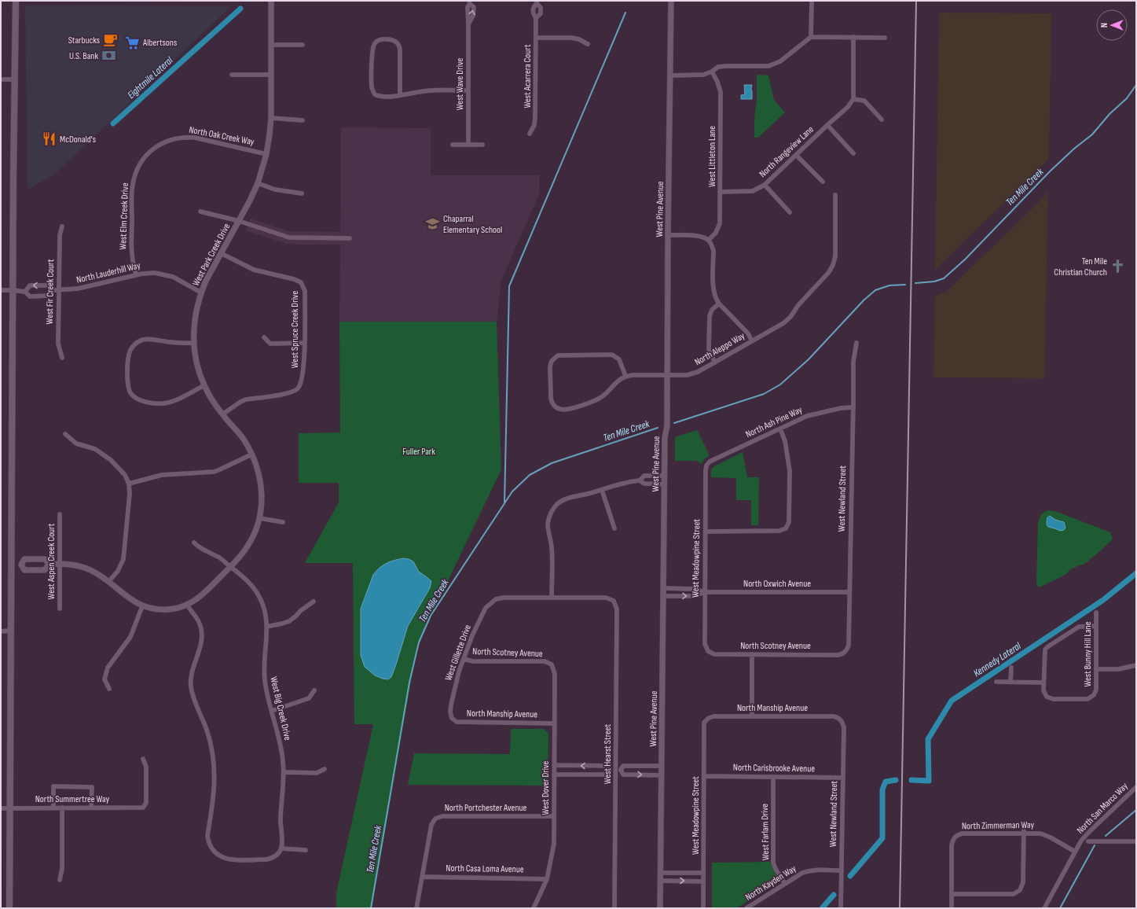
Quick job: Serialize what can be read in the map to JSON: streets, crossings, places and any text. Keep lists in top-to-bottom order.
{
  "streets": {
    "street": [
      "West Acarrera Court",
      "West Wave Drive",
      "North Oak Creek Way",
      "North Rangeview Lane",
      "West Littleton Lane",
      "West Pine Avenue",
      "West Elm Creek Drive",
      "West Park Creek Drive",
      "North Lauderhill Way",
      "West Fir Creek Court",
      "West Spruce Creek Drive",
      "North Aleppo Way",
      "North Ash Pine Way",
      "West Newland Street",
      "West Meadowpine Street",
      "West Aspen Creek Court",
      "North Oxwich Avenue",
      "North Scotney Avenue",
      "West Gillette Drive",
      "West Bunny Hill Lane",
      "North Manship Avenue",
      "West Big Creek Drive",
      "West Hearst Street",
      "North Carisbrooke Avenue",
      "West Dover Drive",
      "North Summertree Way",
      "North Portchester Avenue",
      "North San Marco Way",
      "North Zimmerman Way",
      "West Farlam Drive",
      "North Casa Loma Avenue",
      "North Kayden Way"
    ]
  },
  "crossings": [
    ["North Oak Creek Way", "West Elm Creek Drive"],
    ["North Oak Creek Way", "West Park Creek Drive"],
    ["North Rangeview Lane", "West Littleton Lane"],
    ["West Pine Avenue", "North Aleppo Way"],
    ["West Pine Avenue", "North Oxwich Avenue"],
    ["West Elm Creek Drive", "North Lauderhill Way"],
    ["West Park Creek Drive", "North Lauderhill Way"],
    ["West Park Creek Drive", "West Spruce Creek Drive"],
    ["West Park Creek Drive", "West Aspen Creek Court"],
    ["West Park Creek Drive", "West Big Creek Drive"],
    ["North Lauderhill Way", "West Fir Creek Court"],
    ["North Ash Pine Way", "West Newland Street"],
    ["North Ash Pine Way", "West Meadowpine Street"],
    ["West Newland Street", "North Oxwich Avenue"],
    ["West Newland Street", "North Scotney Avenue"],
    ["West Newland Street", "North Manship Avenue"],
    ["West Newland Street", "North Carisbrooke Avenue"],
    ["West Newland Street", "North Kayden Way"],
    ["West Meadowpine Street", "North Oxwich Avenue"],
    ["West Meadowpine Street", "North Scotney Avenue"],
    ["West Meadowpine Street", "North Manship Avenue"],
    ["West Meadowpine Street", "North Carisbrooke Avenue"],
    ["North Scotney Avenue", "West Gillette Drive"],
    ["North Scotney Avenue", "West Dover Drive"],
    ["West Gillette Drive", "North Manship Avenue"],
    ["West Gillette Drive", "West Hearst Street"],
    ["North Manship Avenue", "West Dover Drive"],
    ["North Carisbrooke Avenue", "West Farlam Drive"],
    ["West Dover Drive", "North Portchester Avenue"],
    ["West Dover Drive", "North Casa Loma Avenue"],
    ["North Portchester Avenue", "North Casa Loma Avenue"],
    ["North San Marco Way", "North Zimmerman Way"],
    ["West Farlam Drive", "North Kayden Way"]
  ],
  "water": ["Eightmile Lateral", "Ten Mile Creek", "Kennedy Lateral"],
  "parks": ["Fuller Park"],
  "places": {
    "cafe": ["Starbucks"],
    "supermarket": ["Albertsons"],
    "bank": ["U.S. Bank"],
    "restaurant": ["McDonald's"],
    "school or university": ["Chaparral Elementary School"],
    "church": ["Ten Mile Christian Church"]
  },
  "north": "left"
}
